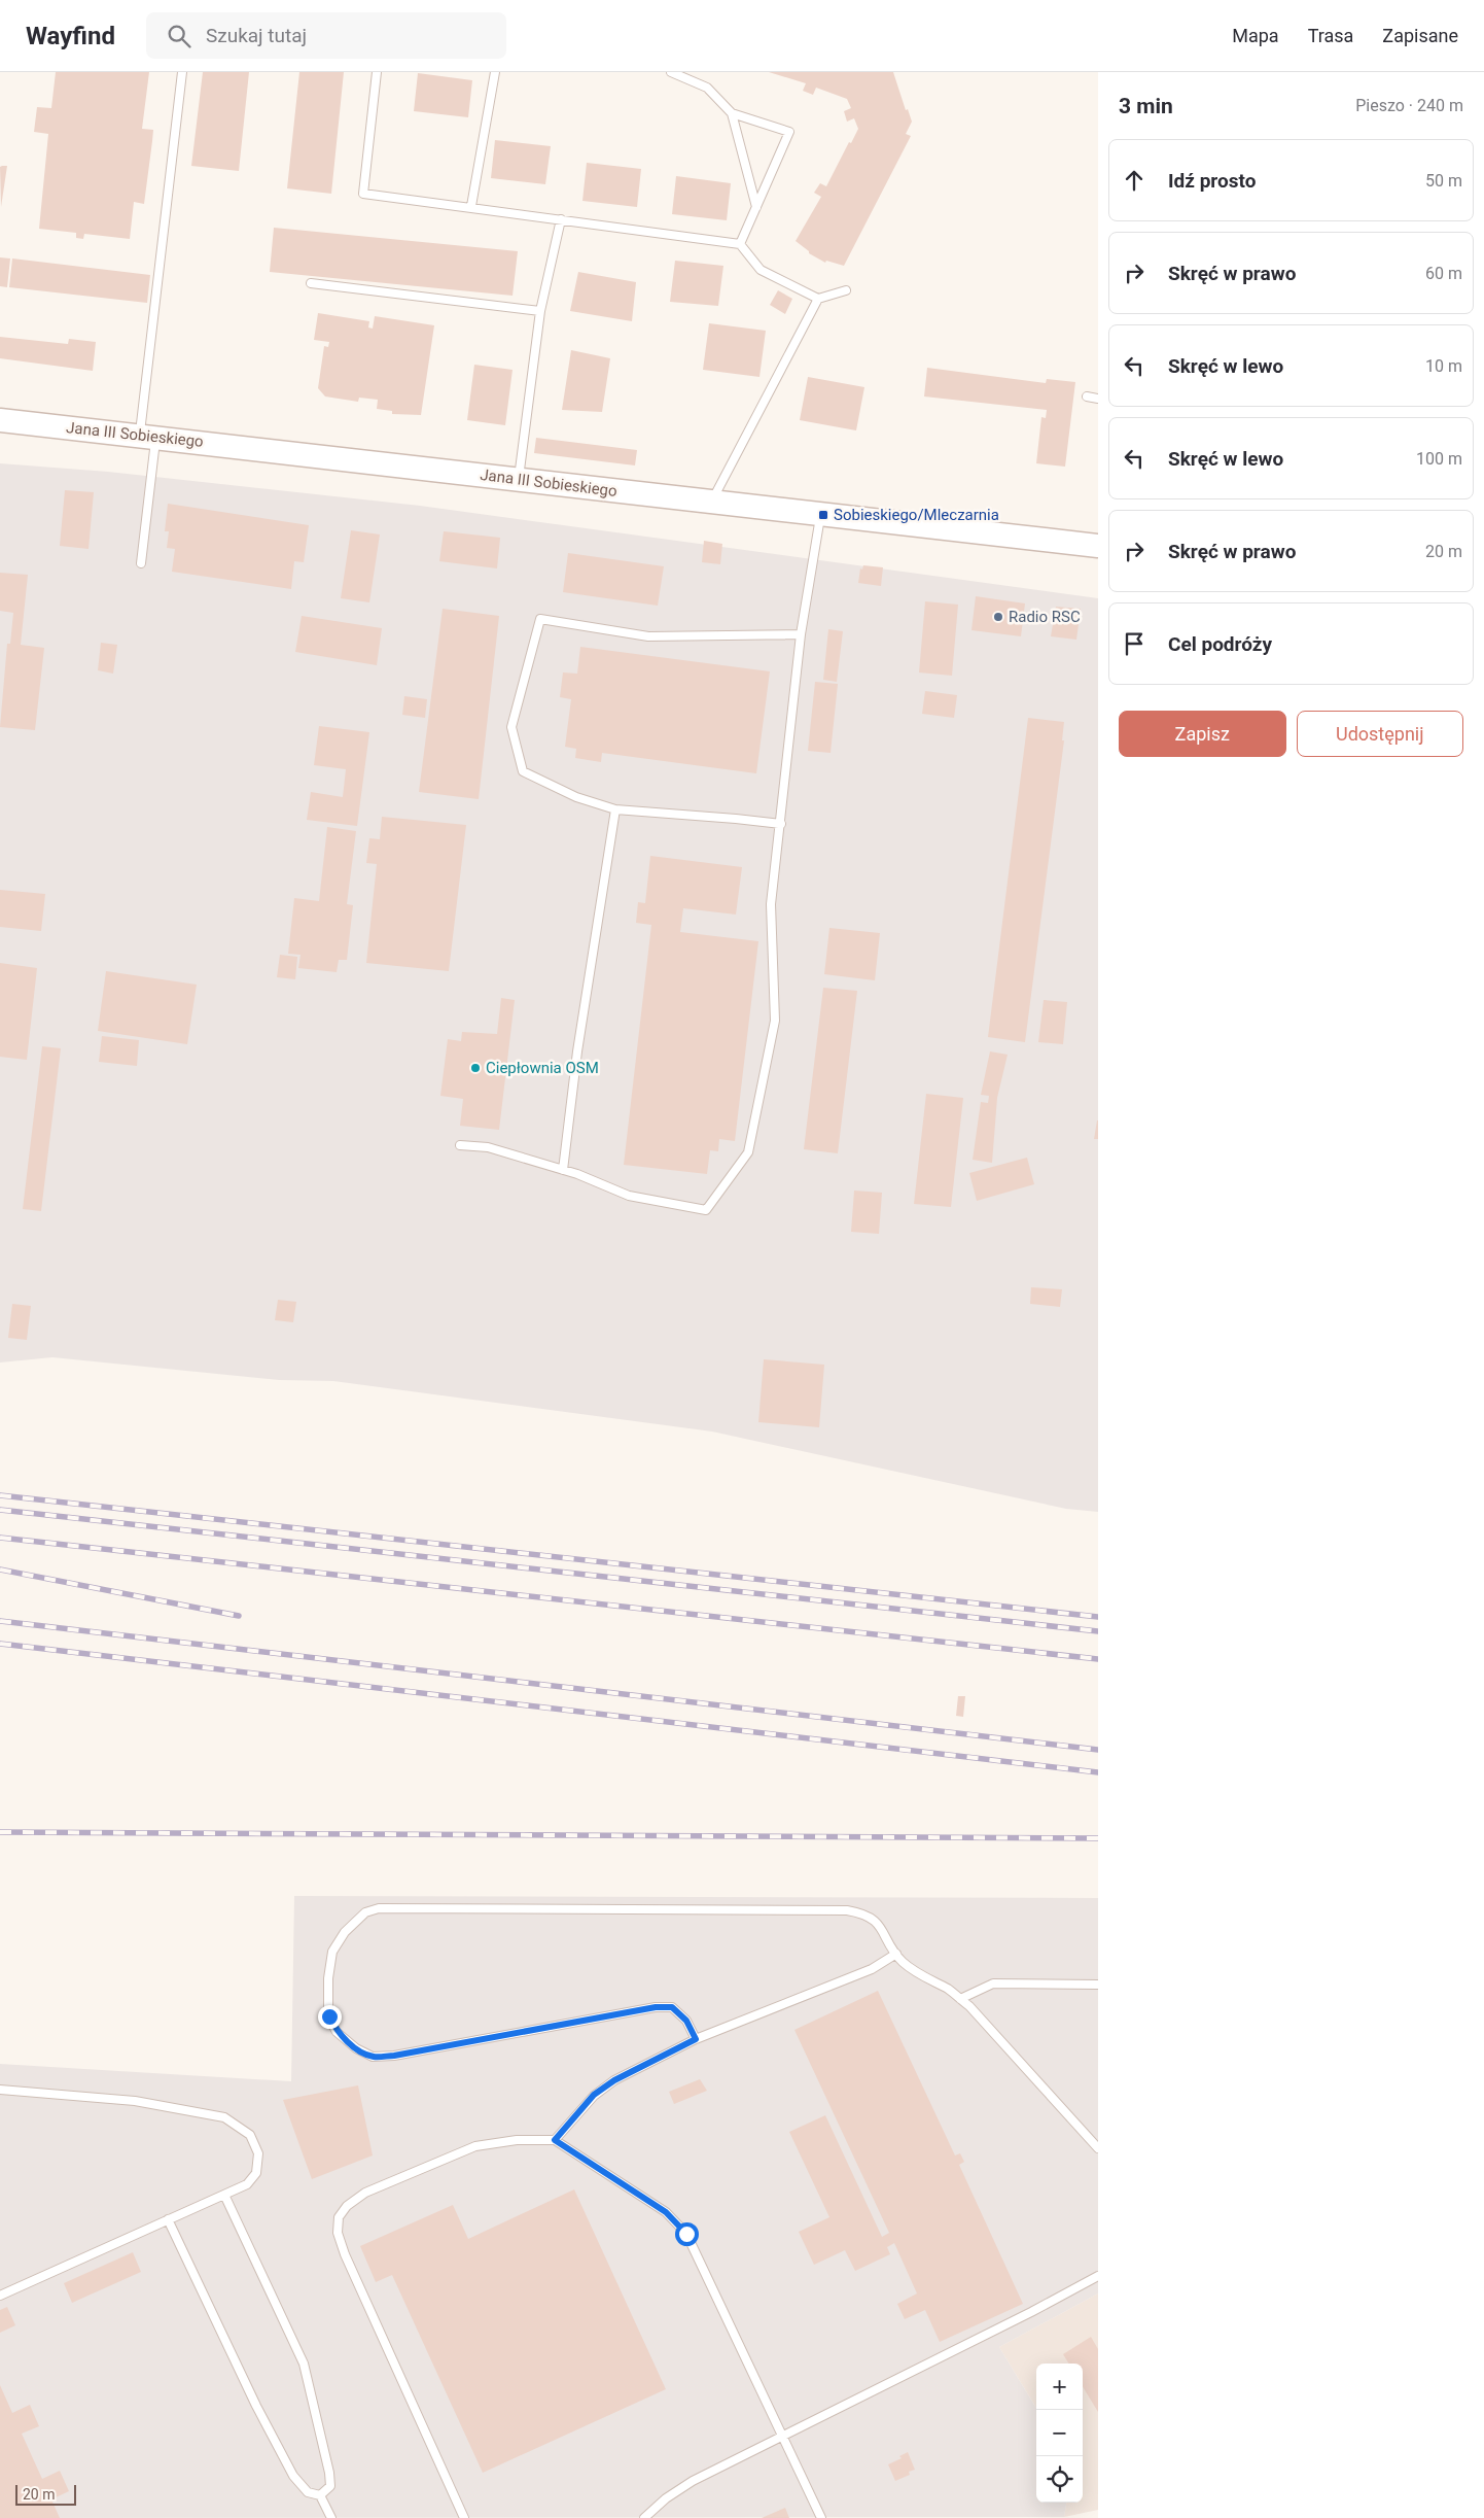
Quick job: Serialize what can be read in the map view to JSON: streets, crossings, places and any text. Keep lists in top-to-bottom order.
{
  "streets": {
    "main road": ["Jana III Sobieskiego"]
  },
  "places": {
    "transit": ["Sobieskiego/Mleczarnia"],
    "other": ["Radio RSC", "Ciepłownia OSM"]
  },
  "scale_bar": "20 m",
  "page": {
    "header": "Wayfind",
    "search": "Szukaj tutaj",
    "nav": ["Mapa", "Trasa", "Zapisane"],
    "heading": ["3 min", "Pieszo · 240 m"],
    "list": [
      ["Idź prosto", "50 m"],
      ["Skręć w prawo", "60 m"],
      ["Skręć w lewo", "10 m"],
      ["Skręć w lewo", "100 m"],
      ["Skręć w prawo", "20 m"],
      "Cel podróży"
    ],
    "buttons": ["Zapisz", "Udostępnij"],
    "map_buttons": ["+", "−"],
    "scale": "20 m"
  }
}
